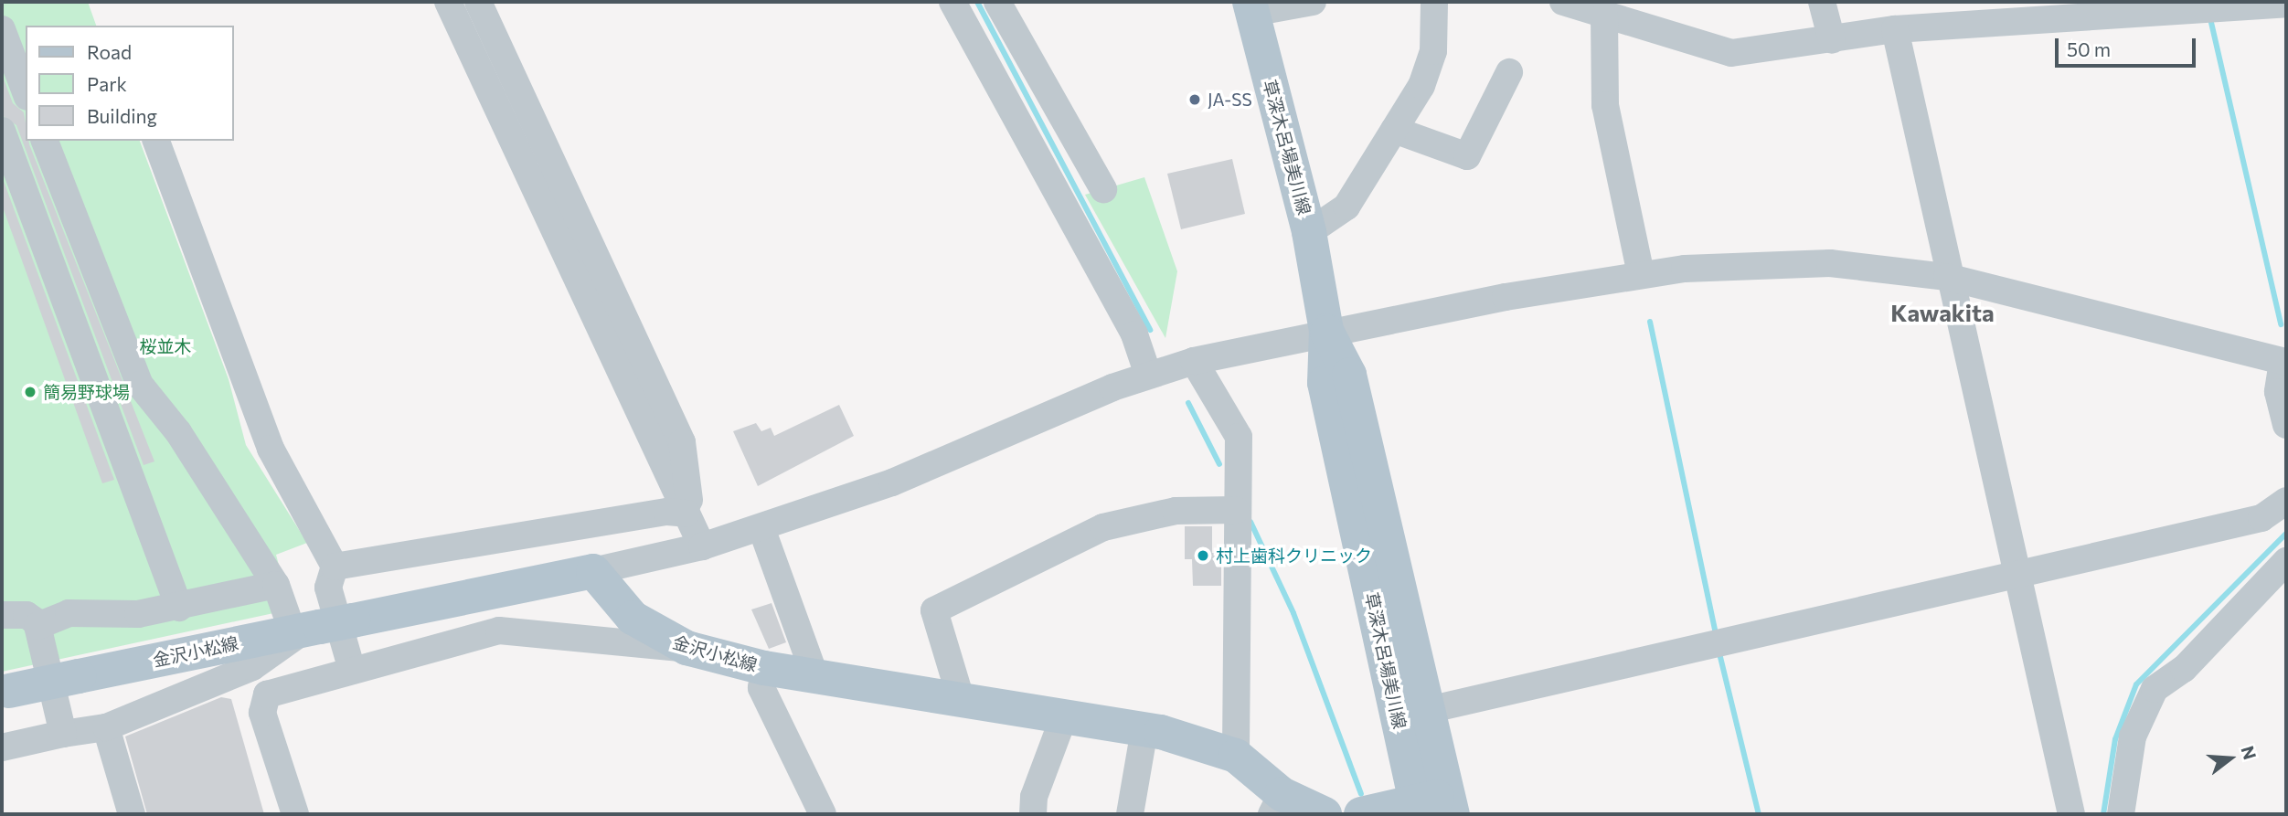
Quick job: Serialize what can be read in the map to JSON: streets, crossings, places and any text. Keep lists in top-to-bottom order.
{
  "streets": {
    "main road": ["草深木呂場美川線", "金沢小松線"]
  },
  "districts": ["Kawakita"],
  "parks": ["桜並木"],
  "places": ["JA-SS", "簡易野球場", "村上歯科クリニック"],
  "legend": ["Road", "Park", "Building"],
  "scale_bar": "50 m",
  "north": "right"
}
